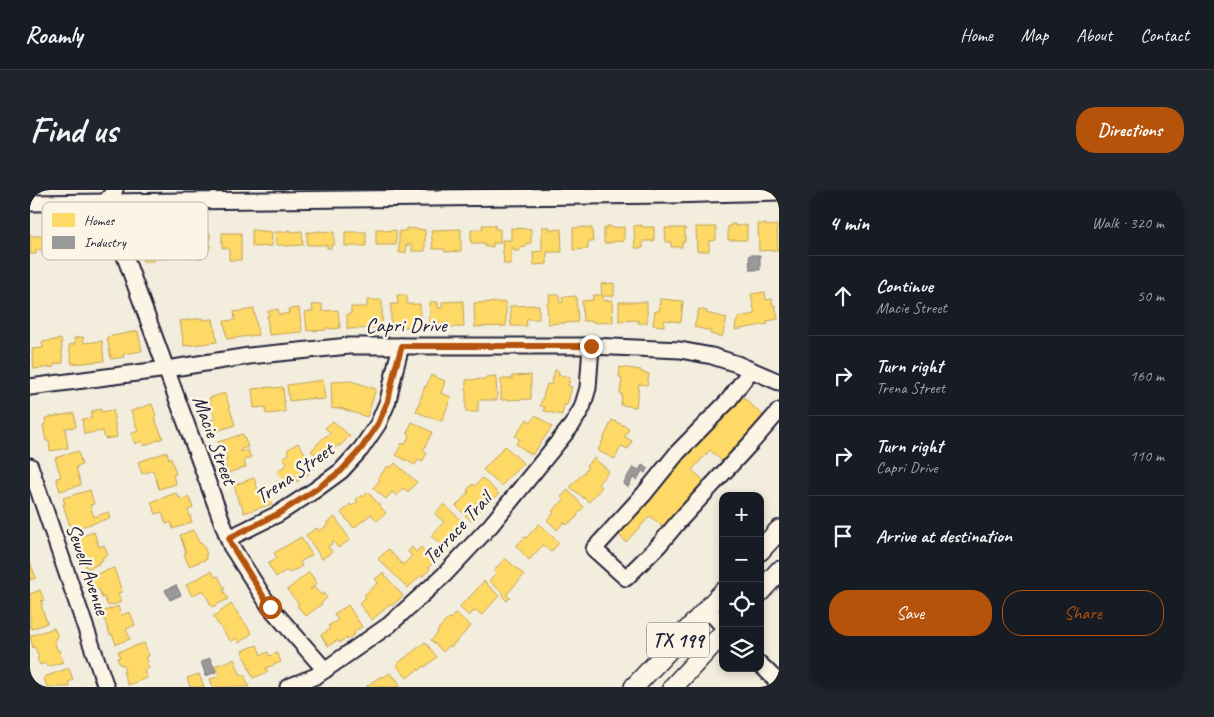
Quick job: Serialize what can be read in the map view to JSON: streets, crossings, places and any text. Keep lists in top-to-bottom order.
{
  "streets": {
    "main road": ["TX 199"],
    "street": [
      "Capri Drive",
      "Macie Street",
      "Trena Street",
      "Terrace Trail",
      "Sewell Avenue"
    ]
  },
  "crossings": [
    ["Capri Drive", "Macie Street"],
    ["Capri Drive", "Trena Street"],
    ["Capri Drive", "Terrace Trail"],
    ["Macie Street", "Trena Street"],
    ["Macie Street", "Terrace Trail"]
  ],
  "legend": ["Homes", "Industry"],
  "page": {
    "header": "Roamly",
    "nav": [
      "Home",
      "Map",
      "About",
      "Contact"
    ],
    "buttons": [
      "Directions",
      ["Save", "Share"]
    ],
    "title": "Find us",
    "heading": ["4 min", "Walk · 320 m"],
    "list": [
      ["Continue", "Macie Street", "50 m"],
      ["Turn right", "Trena Street", "160 m"],
      ["Turn right", "Capri Drive", "110 m"],
      "Arrive at destination"
    ],
    "map_buttons": ["+", "−"]
  }
}
